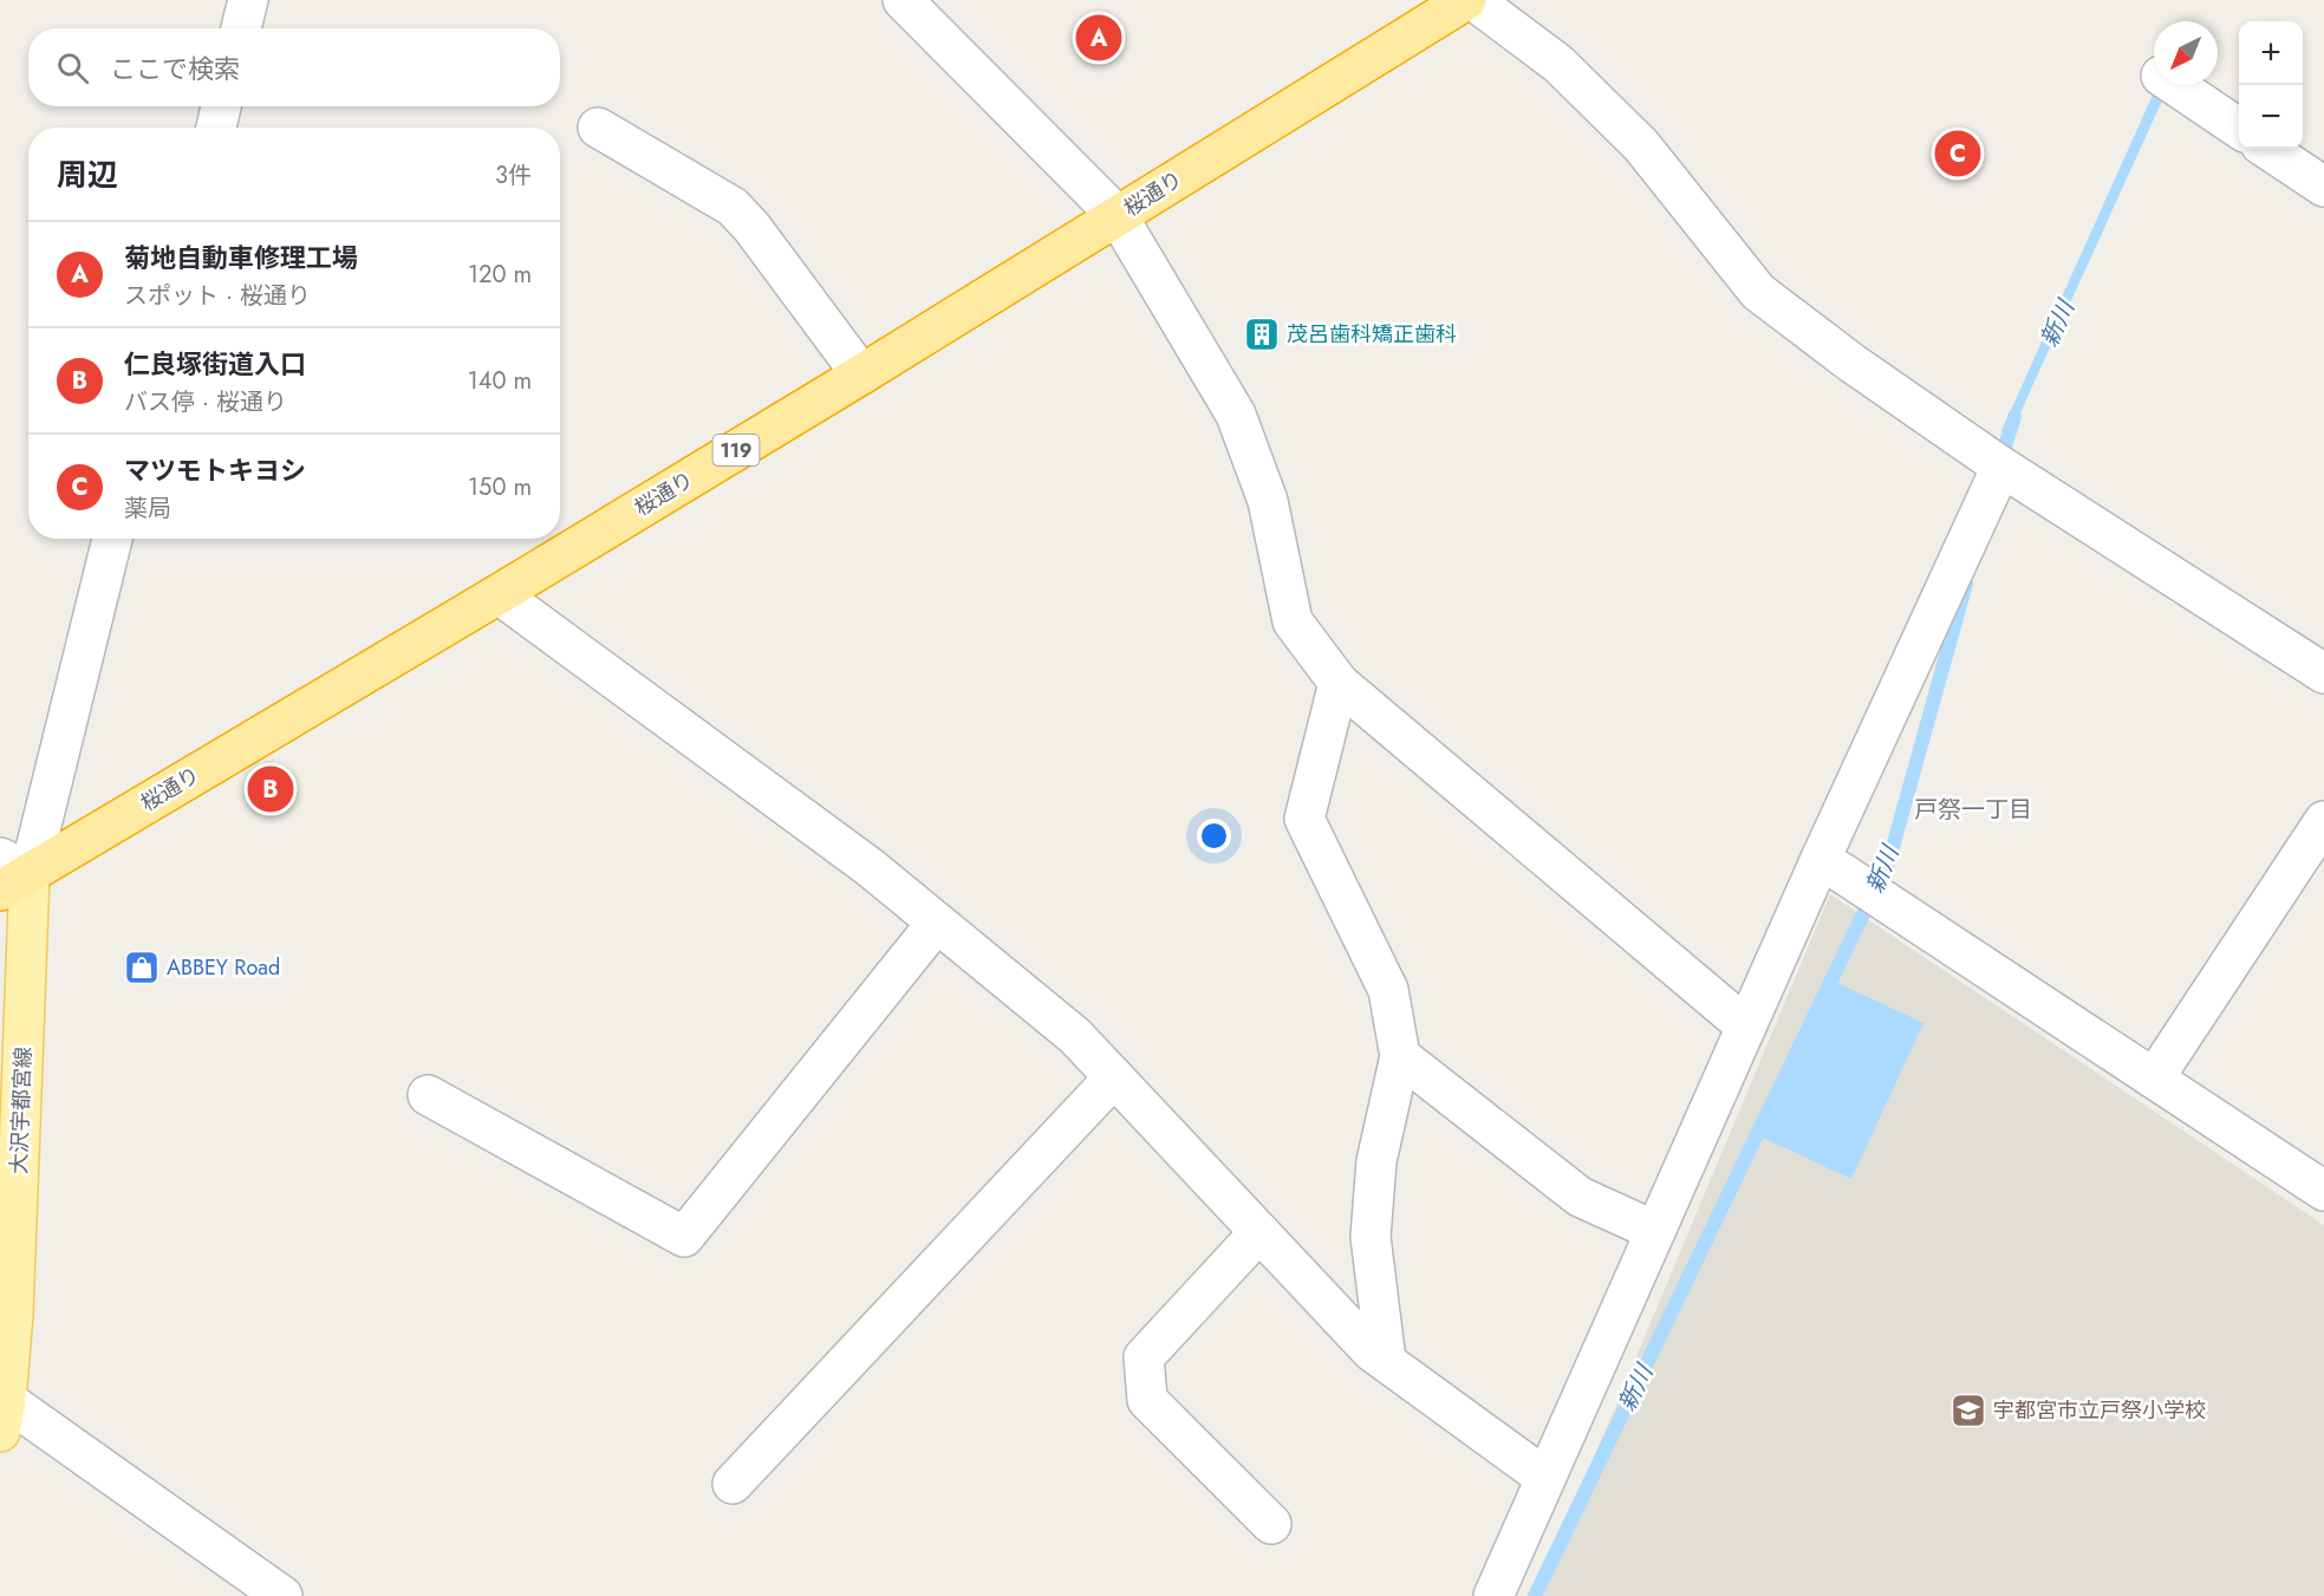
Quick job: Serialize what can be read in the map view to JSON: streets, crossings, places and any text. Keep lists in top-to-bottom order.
{
  "streets": {
    "highway": ["桜通り", "119"],
    "main road": ["大沢宇都宮線"]
  },
  "crossings": [
    ["桜通り", "大沢宇都宮線"]
  ],
  "districts": ["戸祭一丁目"],
  "water": ["新川"],
  "places": {
    "building": ["茂呂歯科矯正歯科"],
    "shop": ["ABBEY Road"],
    "school or university": ["宇都宮市立戸祭小学校"]
  },
  "north": "bottom left",
  "page": {
    "pins": ["A", "C", "B"],
    "map_buttons": ["+", "−"],
    "search": "ここで検索",
    "heading": ["周辺", "3件"],
    "list": [
      {
        "mark": "A",
        "name": "菊地自動車修理工場",
        "note": "スポット · 桜通り",
        "value": "120 m"
      },
      {
        "mark": "B",
        "name": "仁良塚街道入口",
        "note": "バス停 · 桜通り",
        "value": "140 m"
      },
      {
        "mark": "C",
        "name": "マツモトキヨシ",
        "note": "薬局",
        "value": "150 m"
      }
    ]
  }
}
